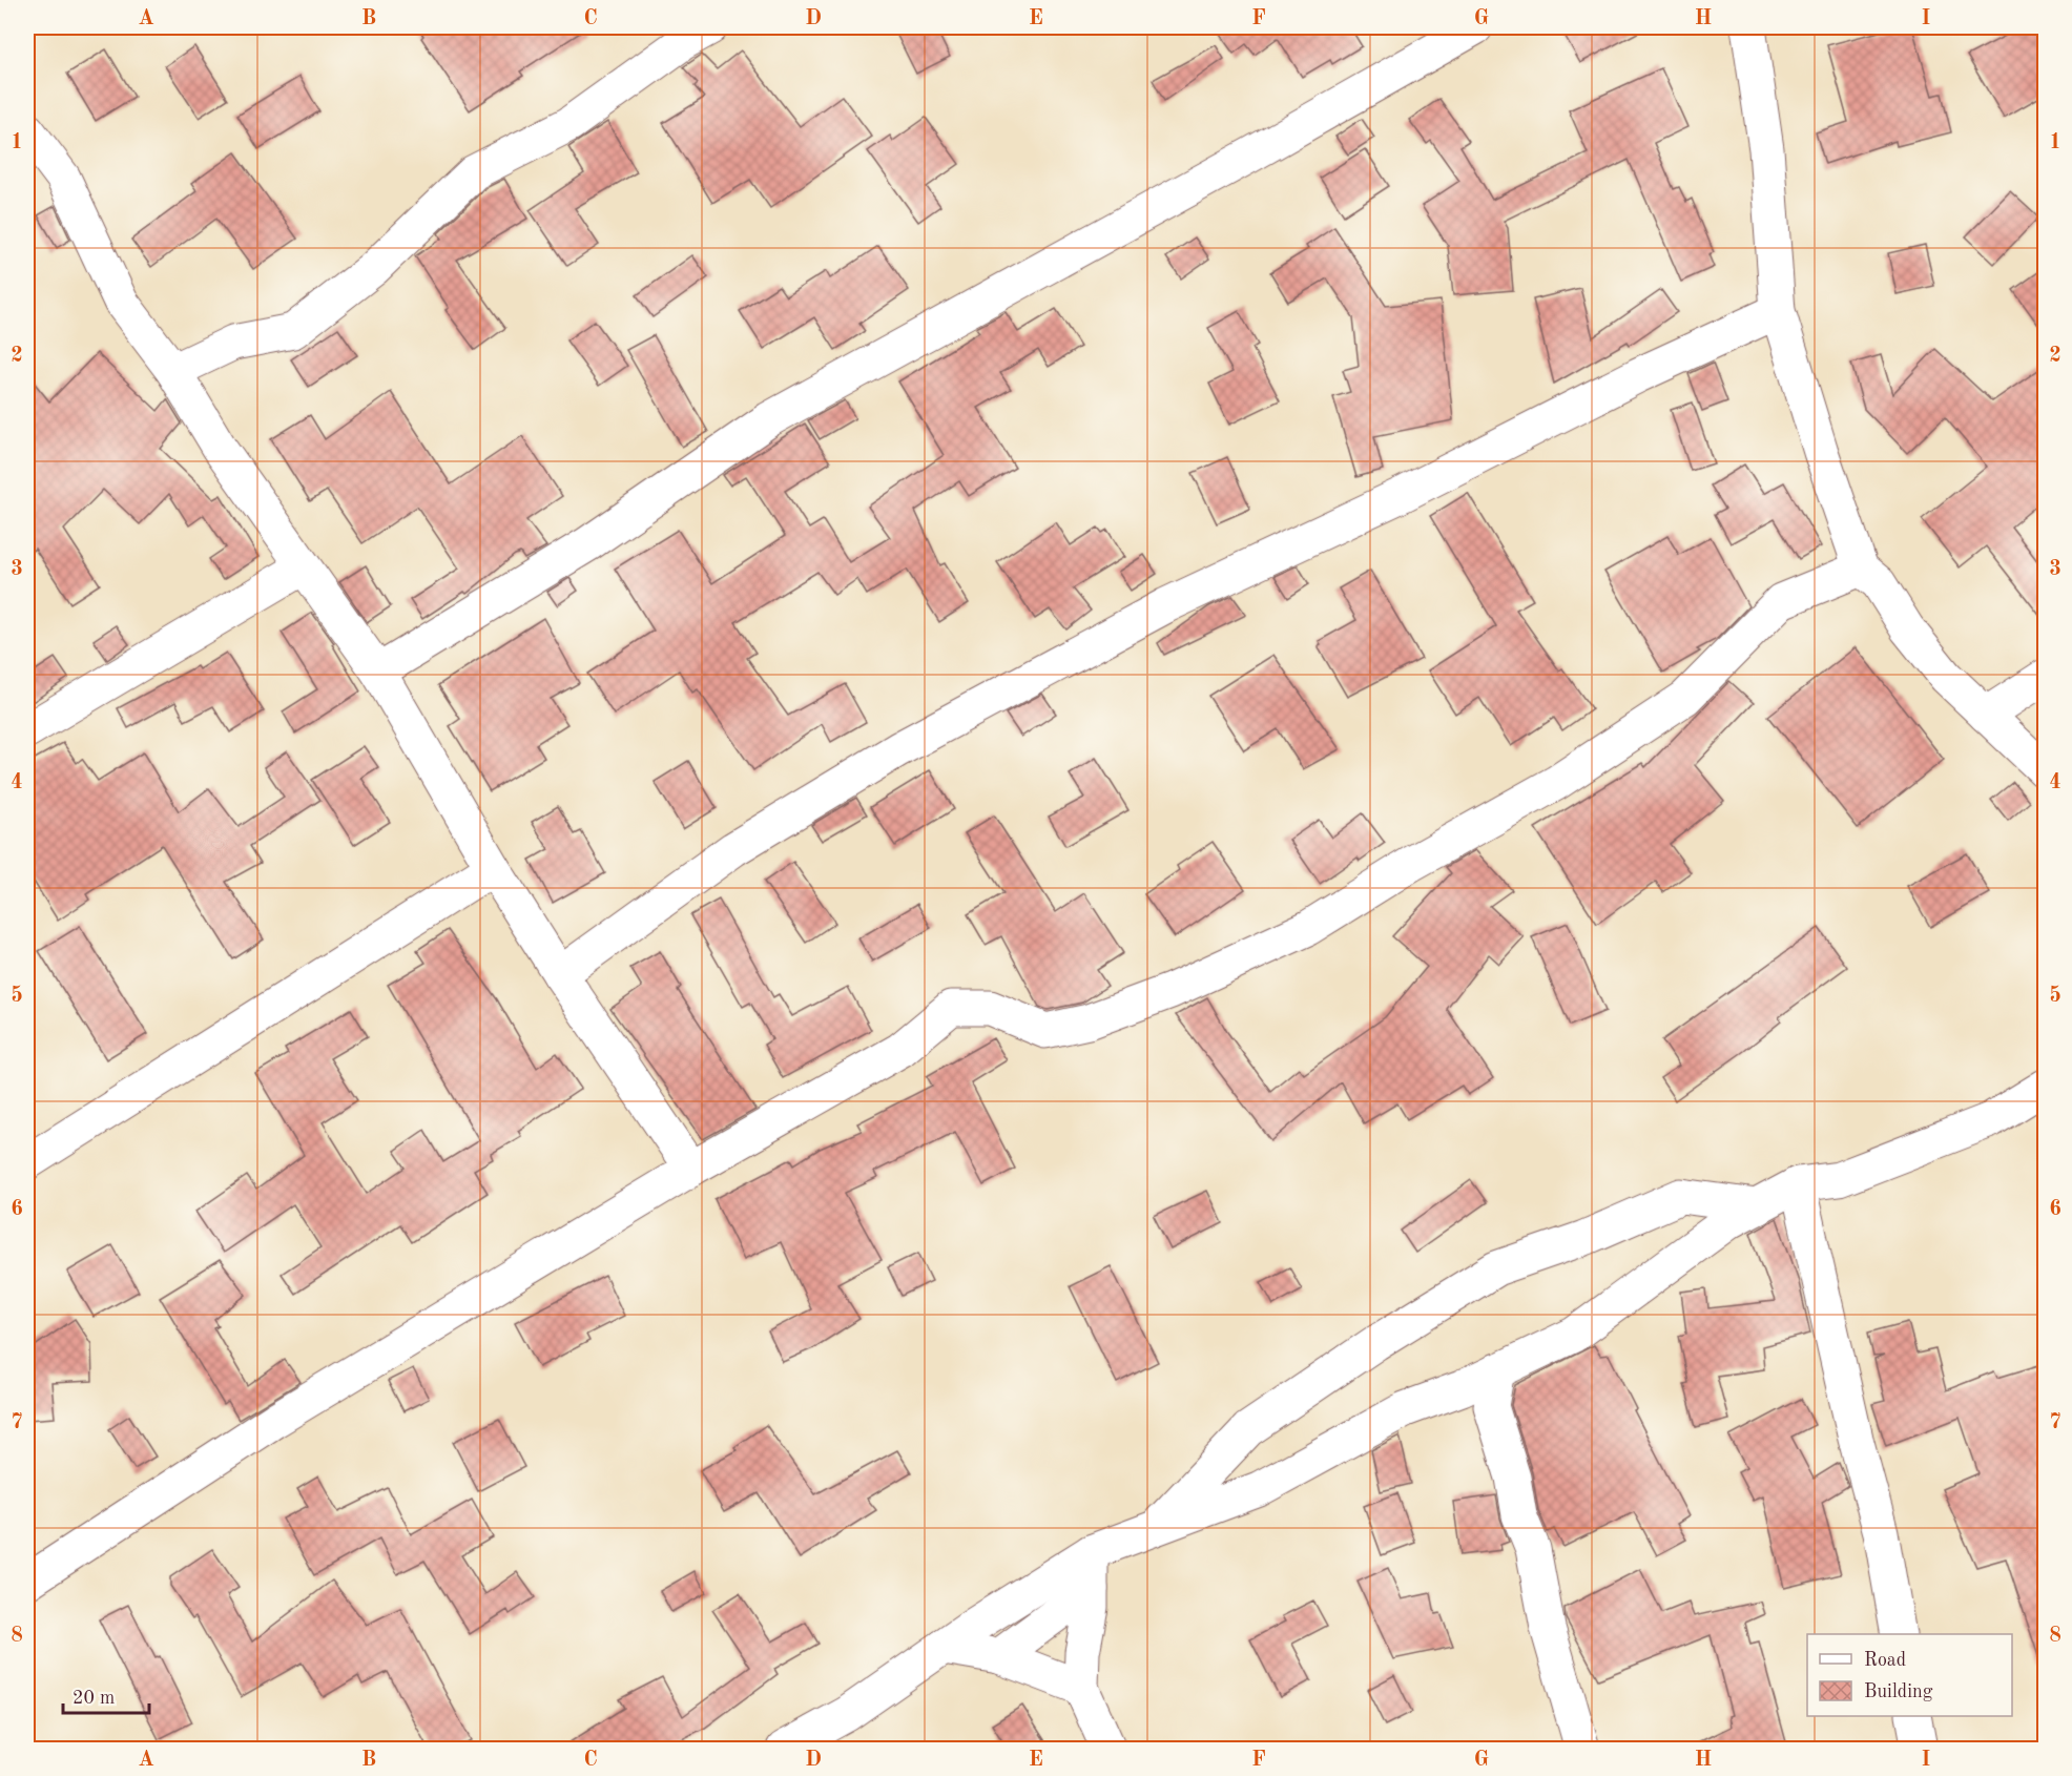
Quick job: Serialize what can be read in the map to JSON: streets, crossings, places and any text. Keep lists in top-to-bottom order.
{
  "legend": ["Road", "Building"],
  "scale_bar": "20 m",
  "grid": {
    "columns": [
      "A",
      "B",
      "C",
      "D",
      "E",
      "F",
      "G",
      "H",
      "I"
    ],
    "rows": [
      "1",
      "2",
      "3",
      "4",
      "5",
      "6",
      "7",
      "8"
    ]
  }
}
